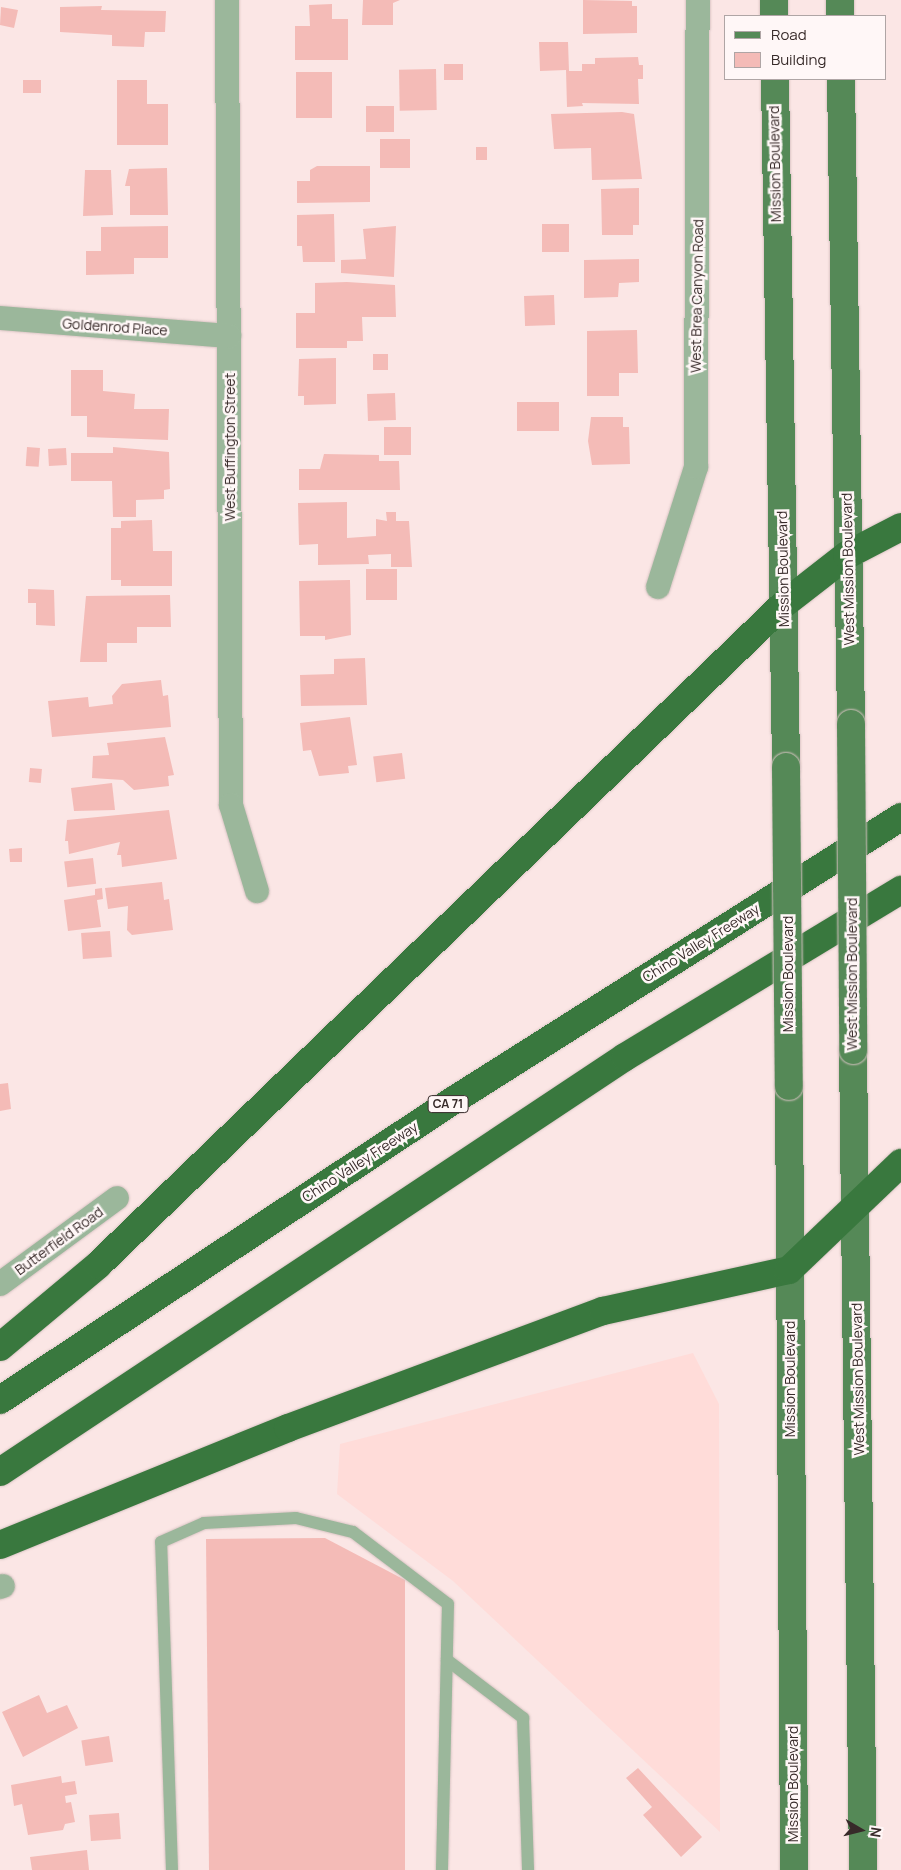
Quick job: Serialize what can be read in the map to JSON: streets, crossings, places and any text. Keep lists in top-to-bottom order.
{
  "streets": {
    "highway": ["Chino Valley Freeway", "CA 71"],
    "main road": ["Mission Boulevard", "West Mission Boulevard"],
    "street": [
      "West Brea Canyon Road",
      "Goldenrod Place",
      "West Buffington Street",
      "Butterfield Road"
    ]
  },
  "crossings": [
    ["Goldenrod Place", "West Buffington Street"]
  ],
  "legend": ["Road", "Building"],
  "north": "right"
}
